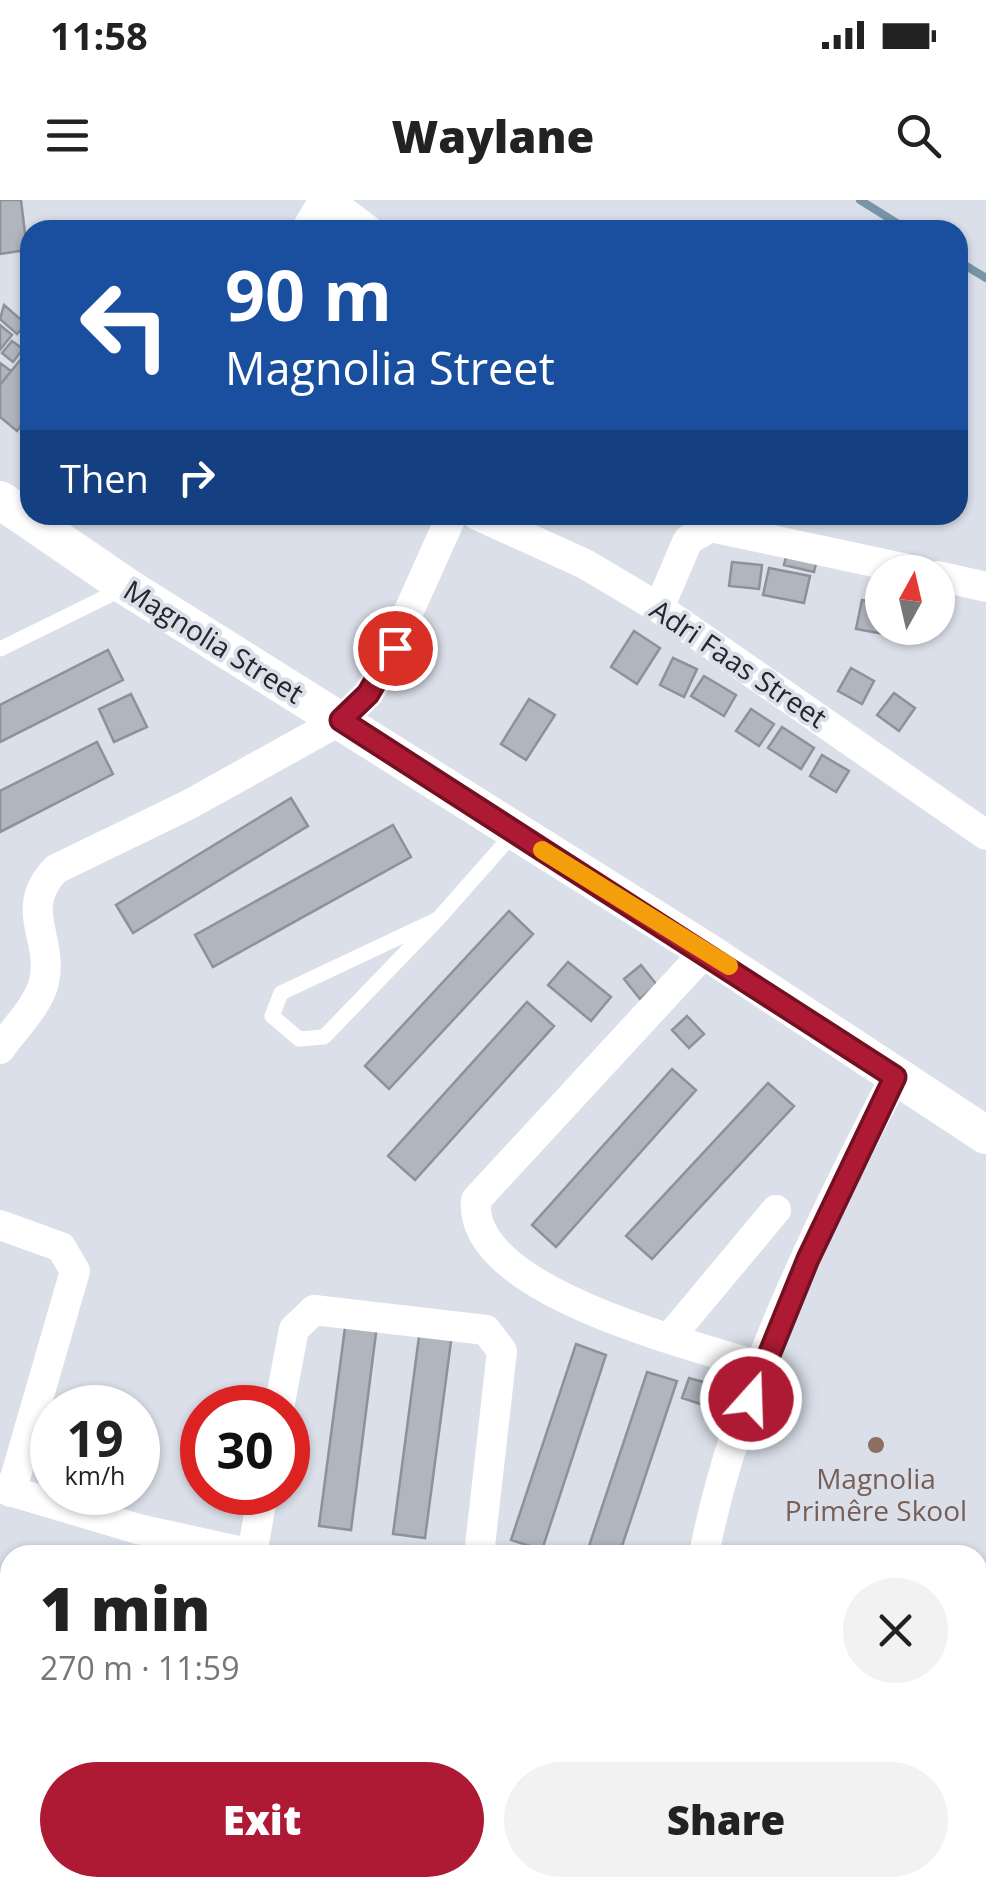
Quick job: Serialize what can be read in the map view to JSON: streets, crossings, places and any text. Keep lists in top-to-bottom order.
{
  "streets": {
    "street": ["Magnolia Street", "Adri Faas Street"]
  },
  "places": ["Magnolia Primêre Skool"],
  "north": "top",
  "page": {
    "status": "11:58",
    "header": "Waylane",
    "turn": ["90 m", "Magnolia Street"],
    "then": "Then",
    "speed": "19 km/h",
    "limit": "30",
    "heading": ["1 min", "270 m · 11:59"],
    "buttons": ["Exit", "Share"]
  }
}
